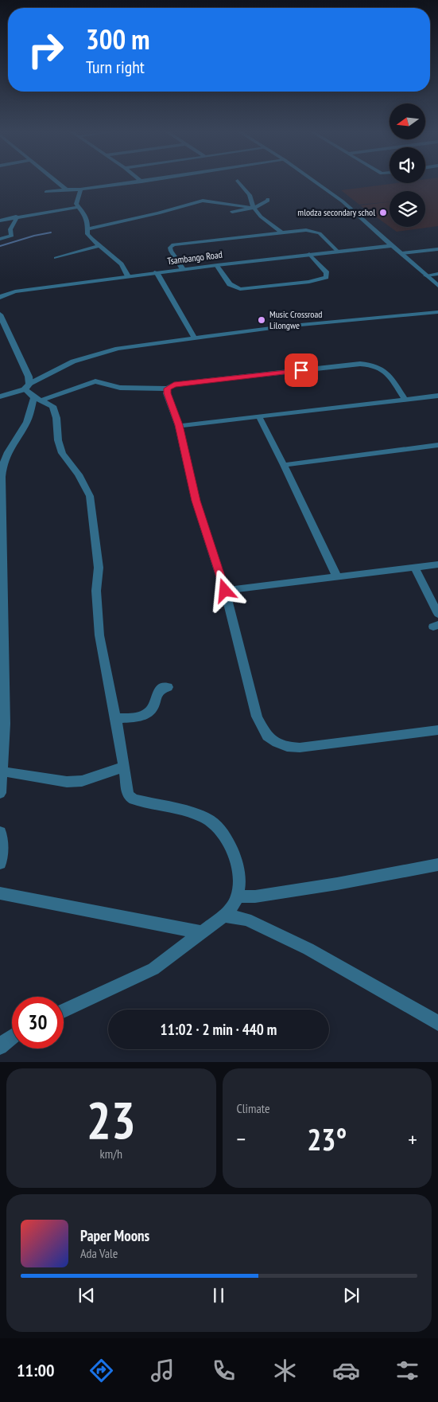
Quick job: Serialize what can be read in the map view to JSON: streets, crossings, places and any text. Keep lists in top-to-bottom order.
{
  "streets": {
    "street": ["Tsambango Road"]
  },
  "places": ["mlodza secondary schol", "Music Crossroad Lilongwe"],
  "north": "left",
  "page": {
    "turn": ["300 m", "Turn right"],
    "limit": "30",
    "trip": "11:02 · 2 min · 440 m",
    "tile": [
      ["23", "km/h"],
      "Climate"
    ],
    "heat": ["−", "23°", "+"],
    "song": ["Paper Moons", "Ada Vale"],
    "tabs": "11:00"
  }
}
